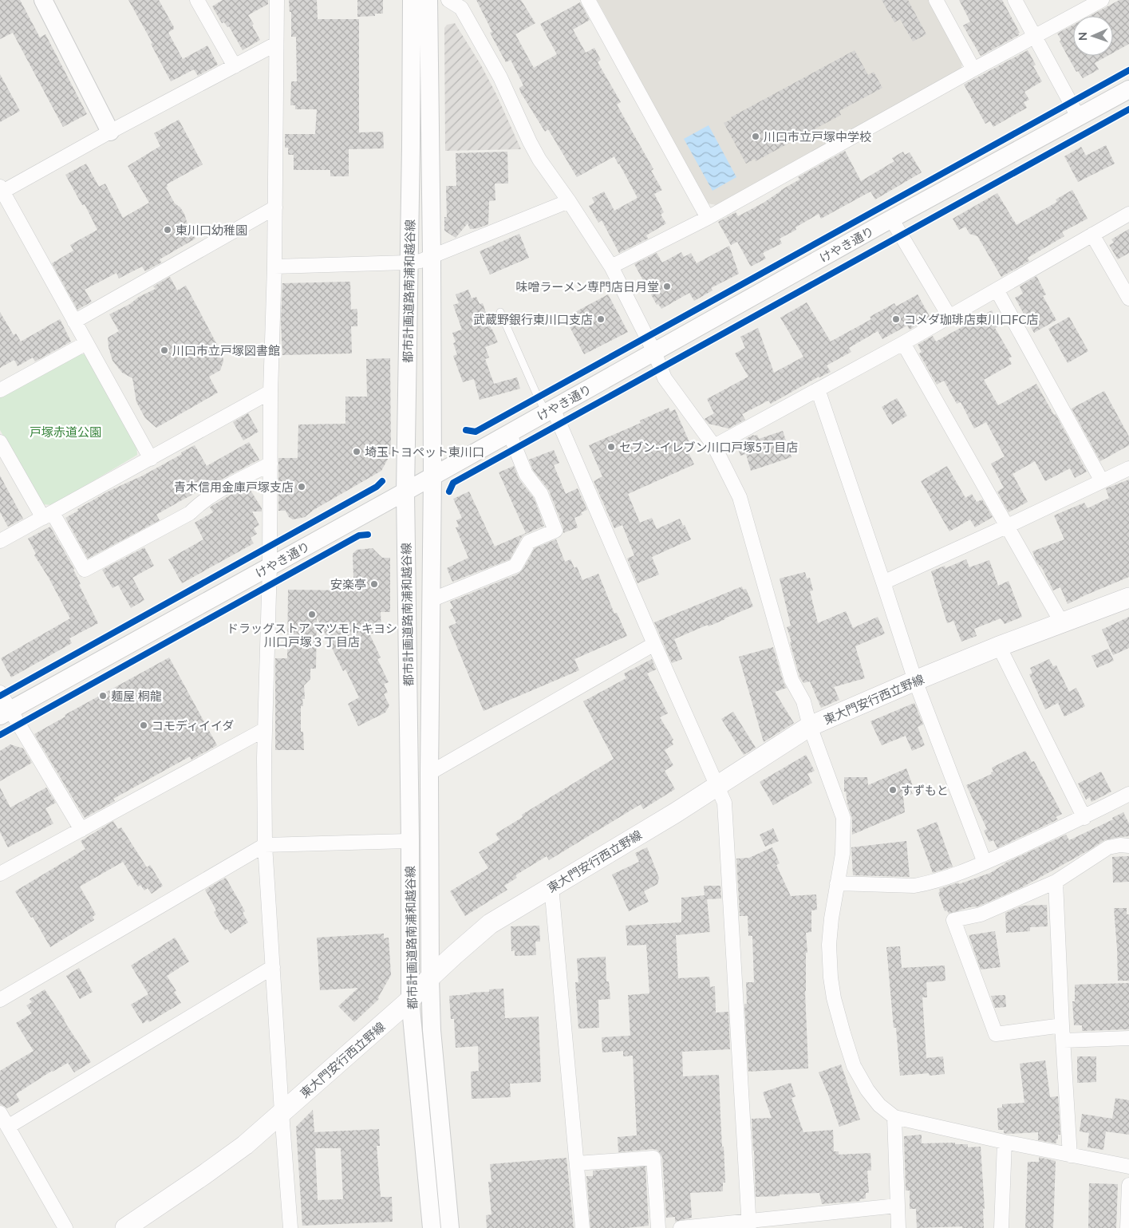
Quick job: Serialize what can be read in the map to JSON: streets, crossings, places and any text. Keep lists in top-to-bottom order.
{
  "streets": {
    "main road": ["東大門安行西立野線"],
    "street": ["けやき通り", "都市計画道路南浦和越谷線"]
  },
  "crossings": [
    ["けやき通り", "都市計画道路南浦和越谷線"],
    ["都市計画道路南浦和越谷線", "東大門安行西立野線"]
  ],
  "parks": ["戸塚赤道公園"],
  "places": [
    "川口市立戸塚中学校",
    "東川口幼稚園",
    "味噌ラーメン専門店日月堂",
    "武蔵野銀行東川口支店",
    "コメダ珈琲店東川口FC店",
    "川口市立戸塚図書館",
    "セブン-イレブン川口戸塚5丁目店",
    "埼玉トヨペット東川口",
    "青木信用金庫戸塚支店",
    "安楽亭",
    "ドラッグストア マツモトキヨシ 川口戸塚３丁目店",
    "麺屋 桐龍",
    "コモディイイダ",
    "すずもと"
  ],
  "north": "left"
}
